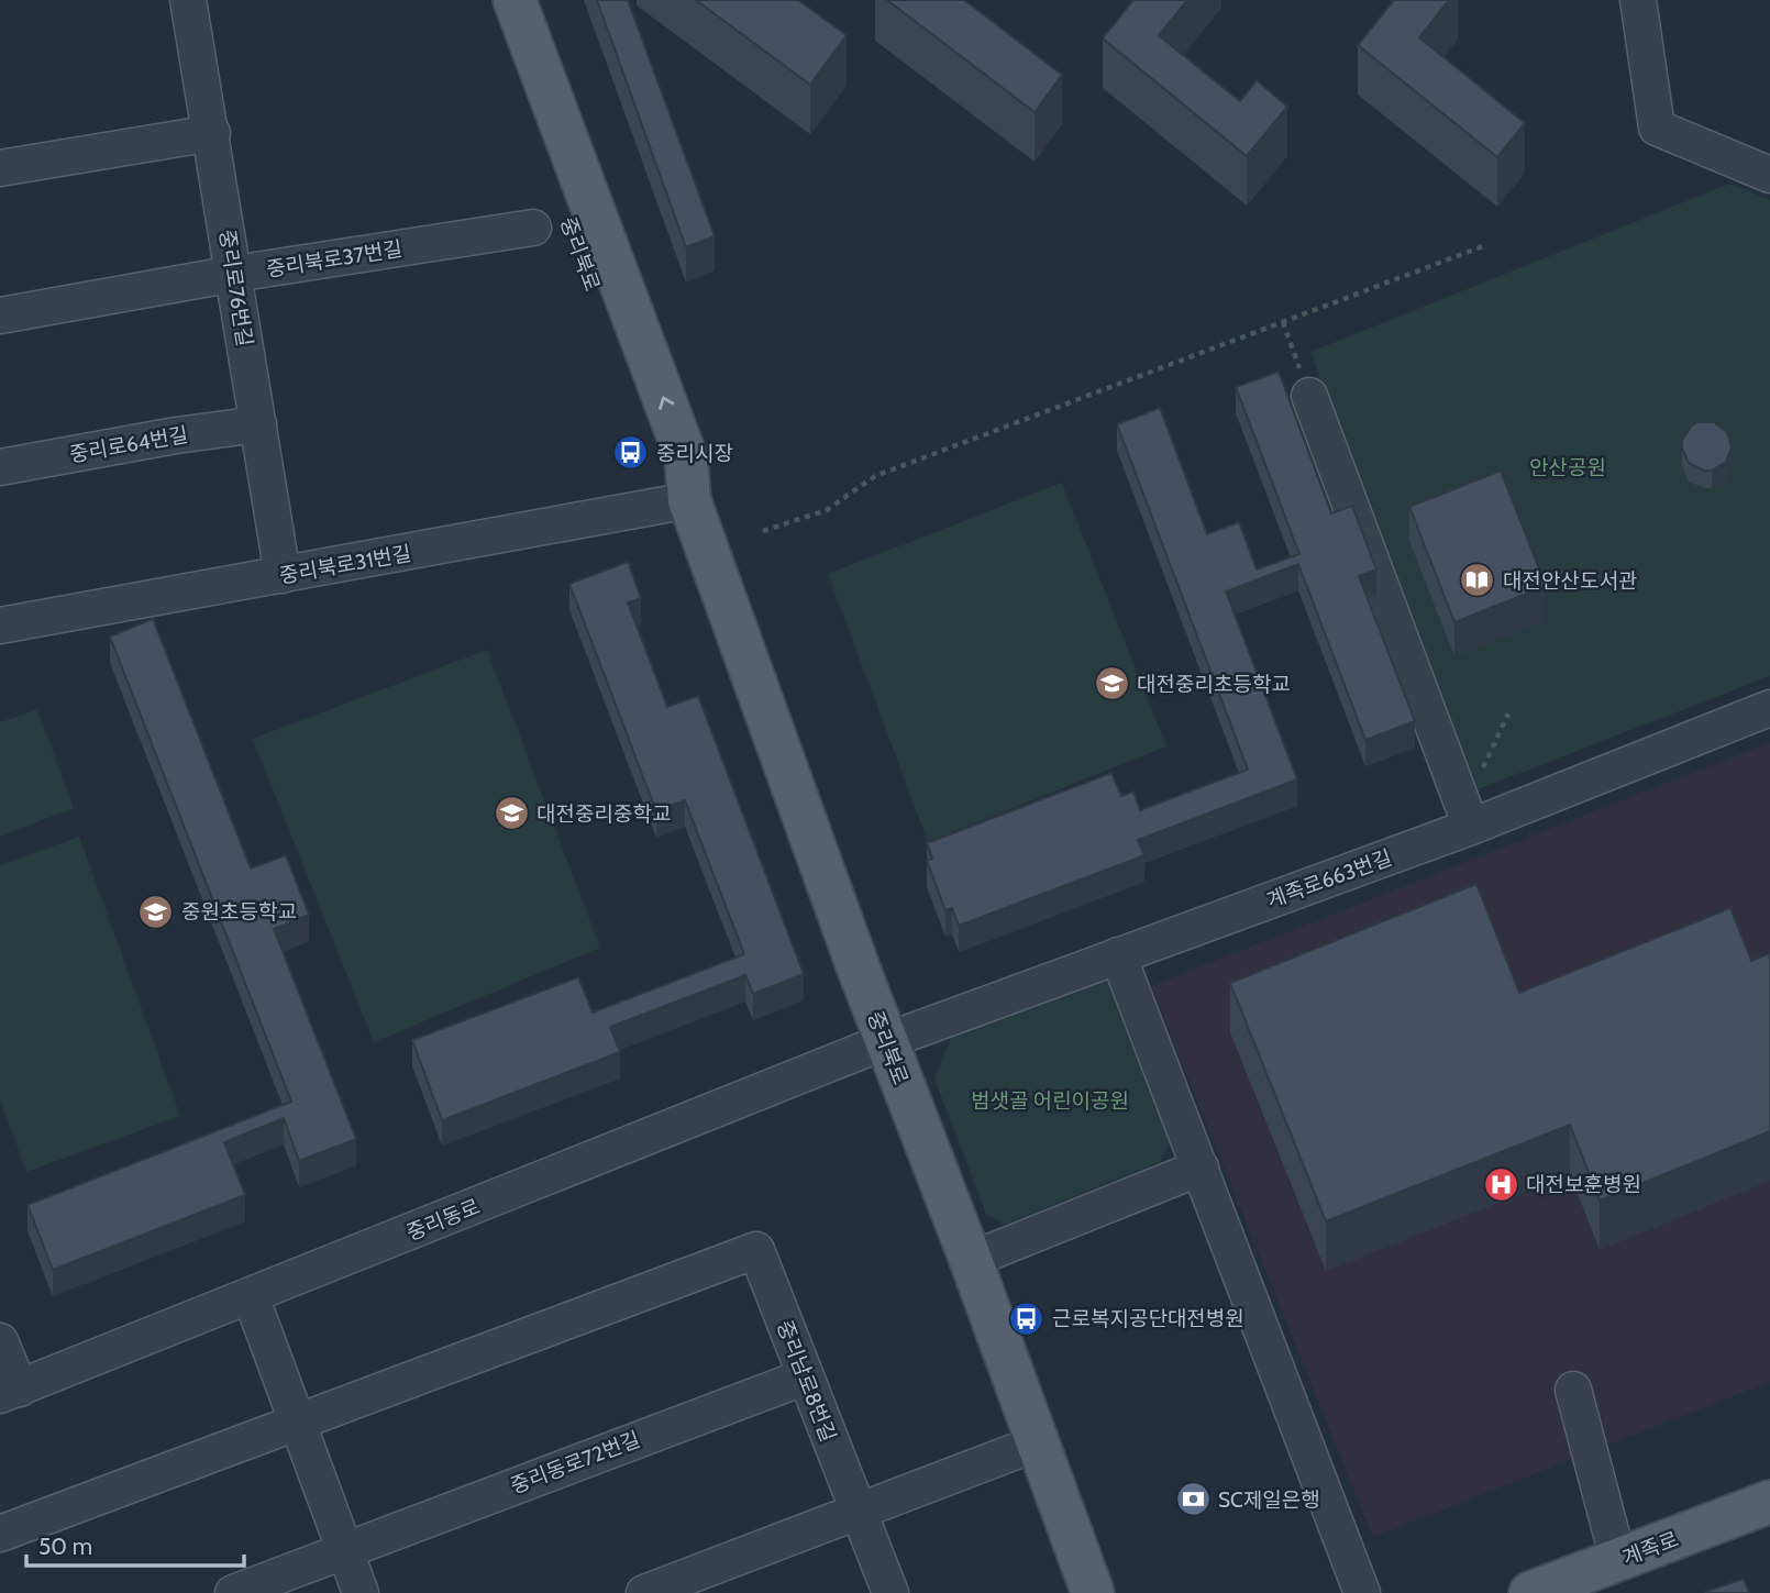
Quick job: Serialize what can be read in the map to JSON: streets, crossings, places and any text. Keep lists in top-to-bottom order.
{
  "streets": {
    "main road": ["중리북로", "계족로"],
    "street": [
      "중리북로37번길",
      "중리로76번길",
      "중리로64번길",
      "중리북로31번길",
      "계족로663번길",
      "중리동로",
      "중리남로8번길",
      "중리동로72번길"
    ]
  },
  "crossings": [
    ["중리북로", "중리북로31번길"],
    ["중리북로", "계족로663번길"],
    ["중리북로", "중리동로"],
    ["중리북로37번길", "중리로76번길"],
    ["중리로76번길", "중리로64번길"],
    ["중리로76번길", "중리북로31번길"],
    ["계족로663번길", "중리동로"],
    ["중리남로8번길", "중리동로72번길"]
  ],
  "parks": ["안산공원", "범샛골 어린이공원"],
  "places": {
    "bus stop": ["중리시장", "근로복지공단대전병원"],
    "library": ["대전안산도서관"],
    "school or university": ["대전중리초등학교", "대전중리중학교", "중원초등학교"],
    "hospital": ["대전보훈병원"],
    "bank": ["SC제일은행"]
  },
  "scale_bar": "50 m"
}
